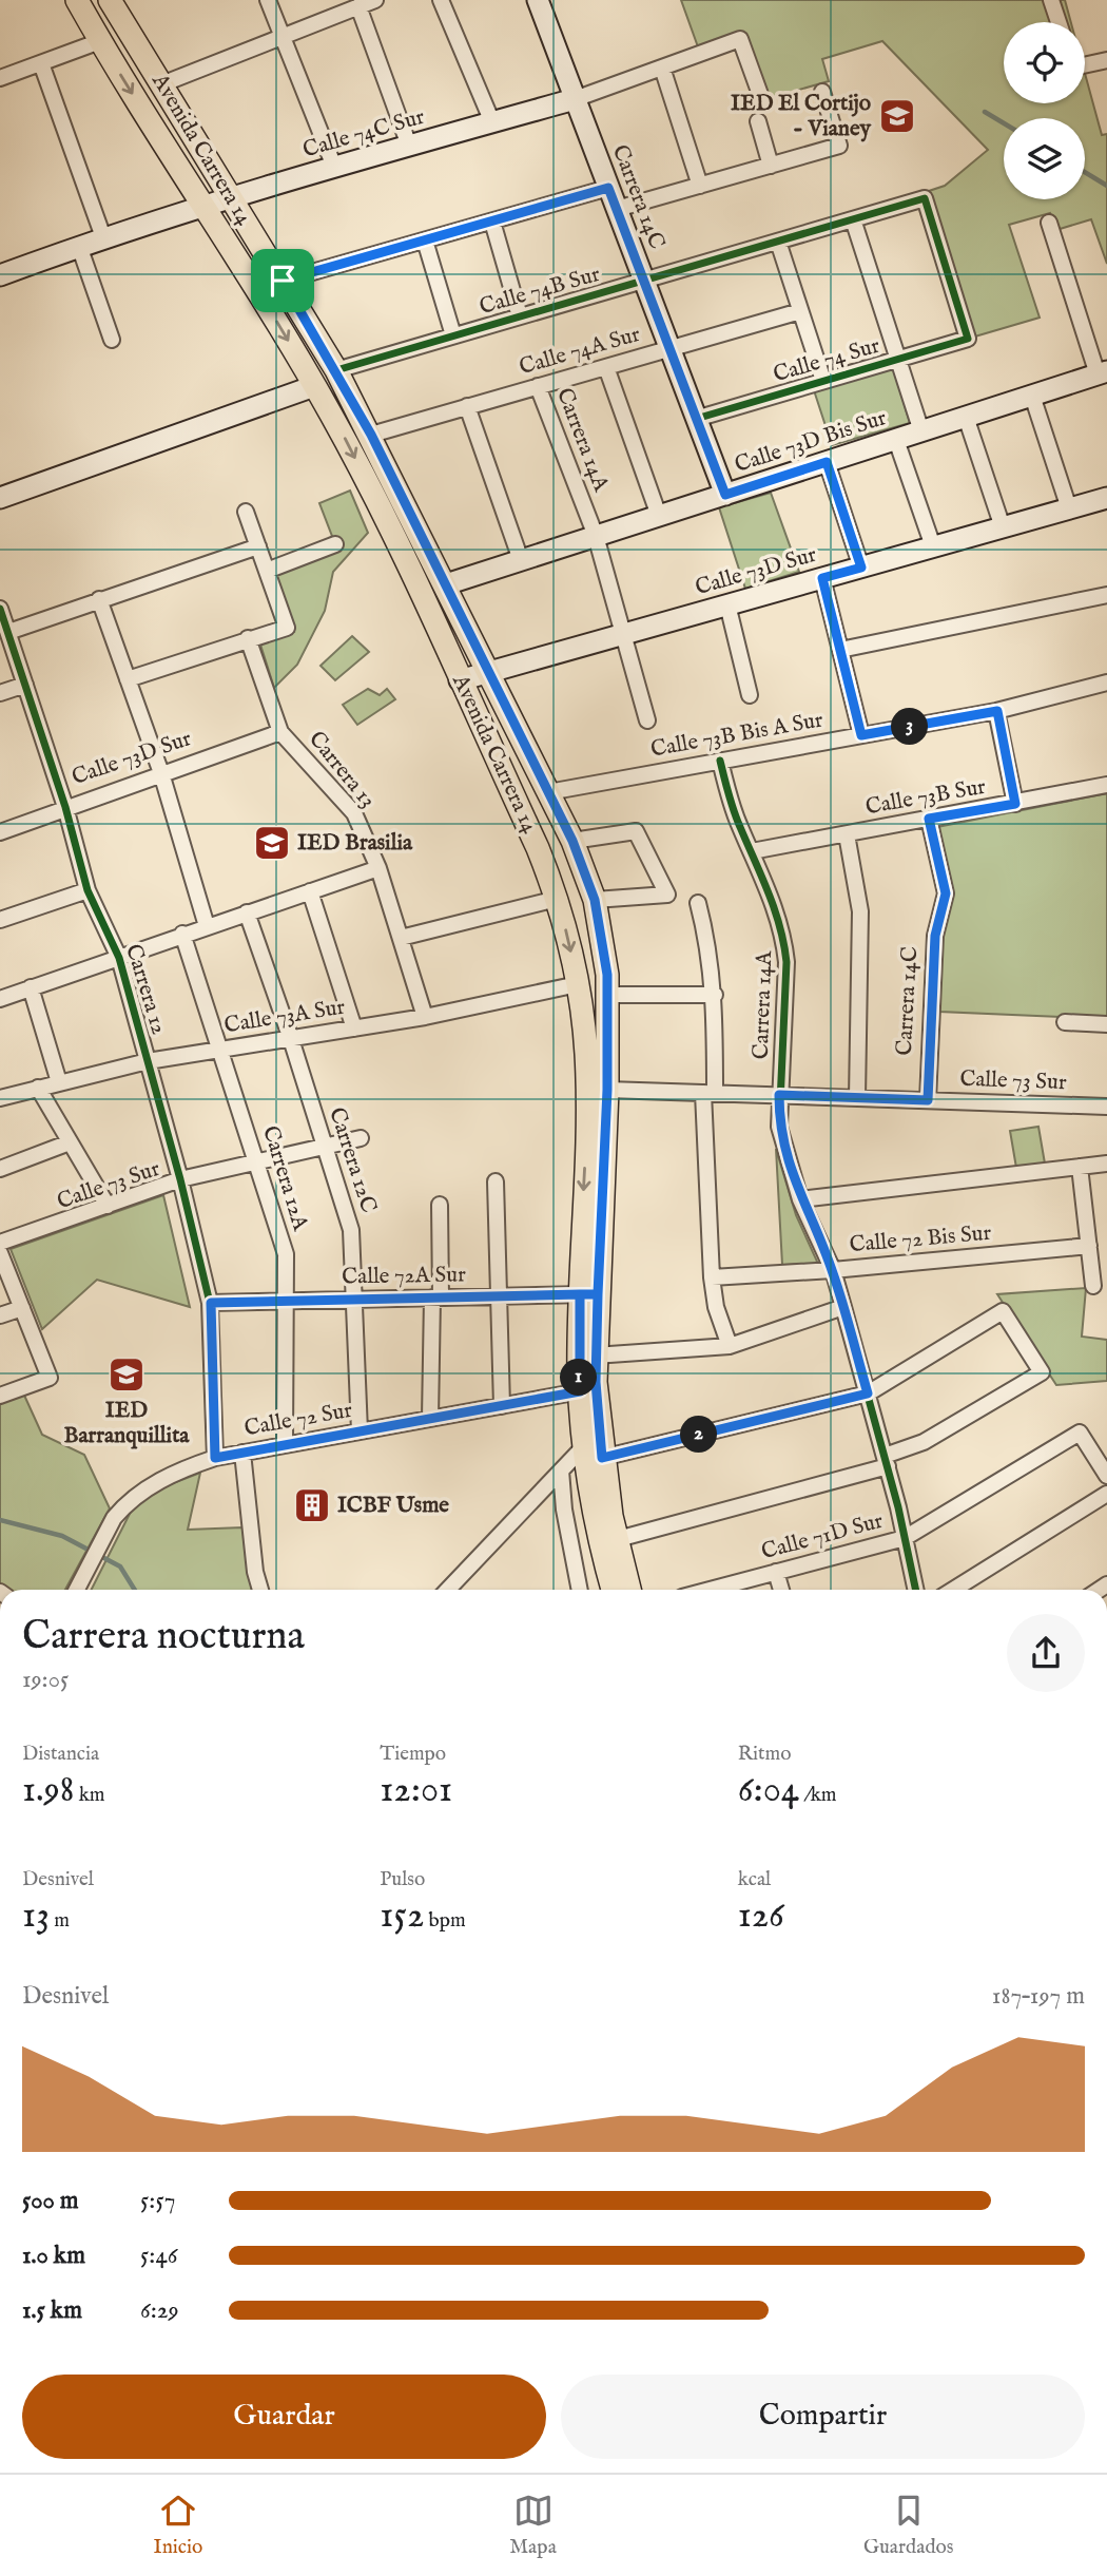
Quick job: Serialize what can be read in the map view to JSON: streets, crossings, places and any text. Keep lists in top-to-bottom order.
{
  "streets": {
    "main road": ["Avenida Carrera 14"],
    "street": [
      "Calle 74C Sur",
      "Carrera 14C",
      "Calle 74B Sur",
      "Calle 74A Sur",
      "Calle 74 Sur",
      "Carrera 14A",
      "Calle 73D Bis Sur",
      "Calle 73D Sur",
      "Calle 73B Bis A Sur",
      "Carrera 13",
      "Calle 73B Sur",
      "Carrera 12",
      "Calle 73A Sur",
      "Calle 73 Sur",
      "Carrera 12C",
      "Carrera 12A",
      "Calle 72 Bis Sur",
      "Calle 72A Sur",
      "Calle 72 Sur",
      "Calle 71D Sur"
    ]
  },
  "crossings": [
    ["Calle 74C Sur", "Avenida Carrera 14"],
    ["Calle 74C Sur", "Carrera 14C"],
    ["Avenida Carrera 14", "Calle 74B Sur"],
    ["Avenida Carrera 14", "Calle 74A Sur"],
    ["Avenida Carrera 14", "Calle 73D Bis Sur"],
    ["Avenida Carrera 14", "Calle 73D Sur"],
    ["Avenida Carrera 14", "Calle 73B Bis A Sur"],
    ["Avenida Carrera 14", "Calle 73A Sur"],
    ["Avenida Carrera 14", "Calle 73 Sur"],
    ["Avenida Carrera 14", "Calle 72A Sur"],
    ["Avenida Carrera 14", "Calle 72 Sur"],
    ["Carrera 14C", "Calle 74B Sur"],
    ["Carrera 14C", "Calle 74A Sur"],
    ["Carrera 14C", "Calle 74 Sur"],
    ["Carrera 14C", "Calle 73D Bis Sur"],
    ["Carrera 14C", "Calle 73B Sur"],
    ["Carrera 14C", "Calle 73 Sur"],
    ["Calle 74B Sur", "Calle 74 Sur"],
    ["Calle 74A Sur", "Carrera 14A"],
    ["Carrera 14A", "Calle 73D Bis Sur"],
    ["Carrera 14A", "Calle 73D Sur"],
    ["Carrera 14A", "Calle 73B Bis A Sur"],
    ["Carrera 14A", "Calle 73B Sur"],
    ["Carrera 14A", "Calle 73 Sur"],
    ["Carrera 14A", "Calle 72 Bis Sur"],
    ["Carrera 14A", "Calle 71D Sur"],
    ["Calle 73D Sur", "Carrera 13"],
    ["Calle 73D Sur", "Carrera 12"],
    ["Carrera 13", "Calle 73A Sur"],
    ["Carrera 12", "Calle 73A Sur"],
    ["Carrera 12", "Calle 73 Sur"],
    ["Carrera 12", "Calle 72A Sur"],
    ["Carrera 12", "Calle 72 Sur"],
    ["Calle 73A Sur", "Carrera 12C"],
    ["Calle 73A Sur", "Carrera 12A"],
    ["Calle 73 Sur", "Carrera 12C"],
    ["Calle 73 Sur", "Carrera 12A"],
    ["Carrera 12C", "Calle 72A Sur"],
    ["Carrera 12C", "Calle 72 Sur"],
    ["Carrera 12A", "Calle 72A Sur"],
    ["Carrera 12A", "Calle 72 Sur"]
  ],
  "places": {
    "school or university": ["IED El Cortijo - Vianey", "IED Brasilia", "IED Barranquillita"],
    "building": ["ICBF Usme"]
  },
  "page": {
    "pins": ["3", "1", "2"],
    "heading": ["Carrera nocturna", "19:05"],
    "stats": [
      ["Distancia", "1.98 km"],
      ["Tiempo", "12:01"],
      ["Ritmo", "6:04 /km"],
      ["Desnivel", "13 m"],
      ["Pulso", "152 bpm"],
      ["kcal", "126"]
    ],
    "chart": ["Desnivel", "187–197 m"],
    "list": [
      {
        "name": "500 m",
        "note": "5:57"
      },
      {
        "name": "1.0 km",
        "note": "5:46"
      },
      {
        "name": "1.5 km",
        "note": "6:29"
      }
    ],
    "buttons": ["Guardar", "Compartir"],
    "tabs": ["Inicio", "Mapa", "Guardados"]
  }
}
